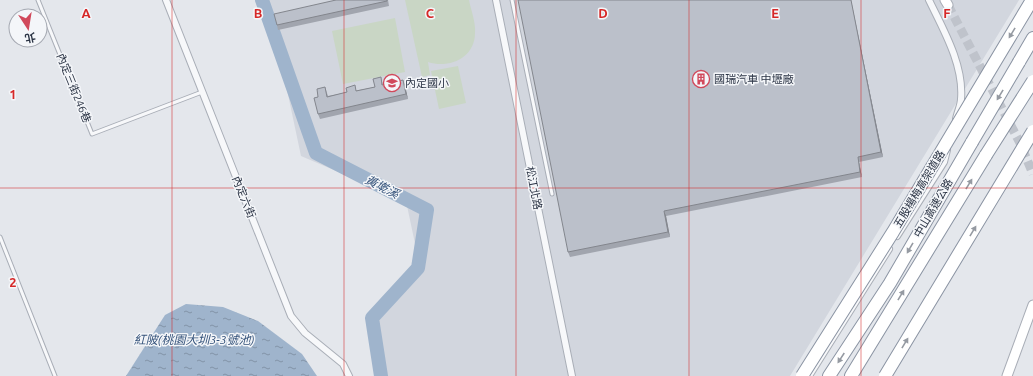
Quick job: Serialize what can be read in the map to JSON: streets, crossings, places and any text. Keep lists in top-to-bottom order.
{
  "streets": {
    "highway": ["五股楊梅高架道路", "中山高速公路"],
    "street": ["松江北路", "內定六街"],
    "lane": ["內定三街246巷"]
  },
  "crossings": [
    ["內定三街246巷", "內定六街"]
  ],
  "water": ["黃墘溪", "紅陂(桃園大圳3-3號池)"],
  "places": {
    "building": ["國瑞汽車 中壢廠"],
    "school or university": ["內定國小"]
  },
  "north": "bottom",
  "grid": {
    "columns": [
      "A",
      "B",
      "C",
      "D",
      "E",
      "F"
    ],
    "rows": ["1", "2"]
  }
}
